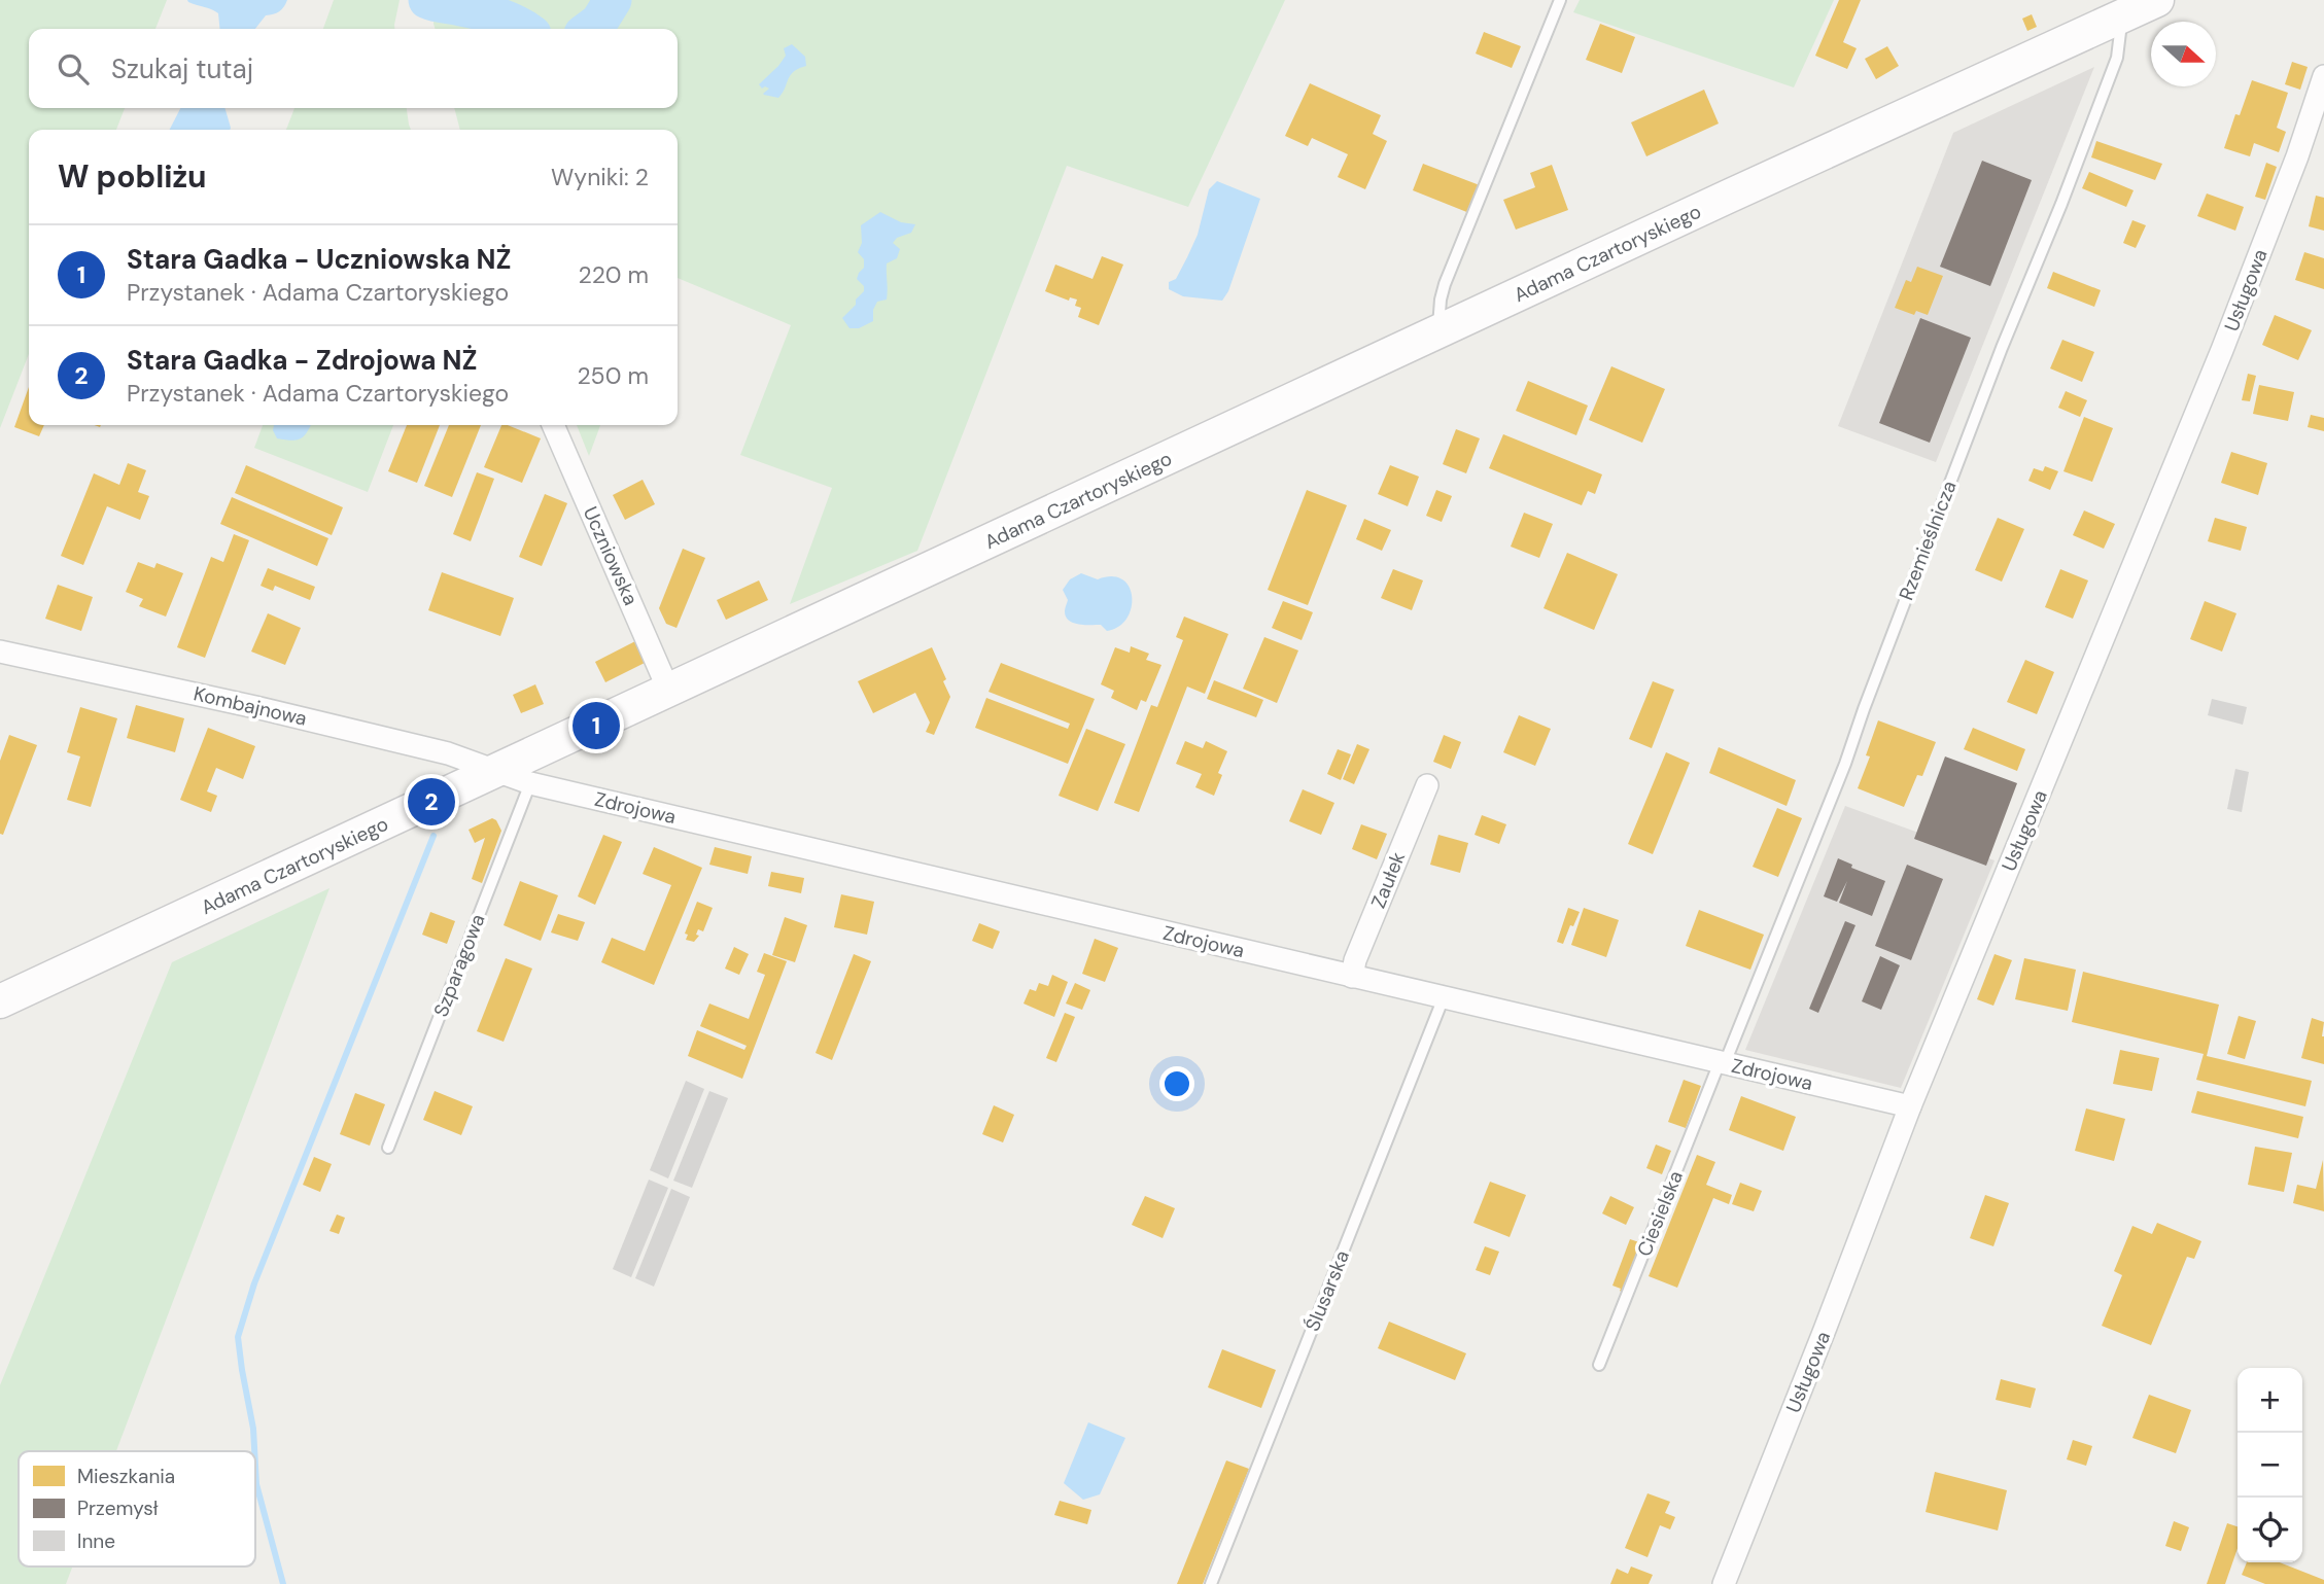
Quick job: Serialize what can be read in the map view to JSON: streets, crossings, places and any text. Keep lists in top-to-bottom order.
{
  "streets": {
    "street": [
      "Adama Czartoryskiego",
      "Usługowa",
      "Uczniowska",
      "Kombajnowa",
      "Zdrojowa",
      "Zaułek"
    ],
    "lane": [
      "Rzemieślnicza",
      "Szparagowa",
      "Ciesielska",
      "Ślusarska"
    ]
  },
  "crossings": [
    ["Adama Czartoryskiego", "Rzemieślnicza"],
    ["Adama Czartoryskiego", "Uczniowska"],
    ["Adama Czartoryskiego", "Kombajnowa"],
    ["Adama Czartoryskiego", "Zdrojowa"],
    ["Usługowa", "Zdrojowa"],
    ["Rzemieślnicza", "Zdrojowa"],
    ["Rzemieślnicza", "Ciesielska"],
    ["Kombajnowa", "Zdrojowa"],
    ["Zdrojowa", "Zaułek"],
    ["Zdrojowa", "Szparagowa"],
    ["Zdrojowa", "Ciesielska"],
    ["Zdrojowa", "Ślusarska"]
  ],
  "legend": ["Mieszkania", "Przemysł", "Inne"],
  "north": "right",
  "page": {
    "search": "Szukaj tutaj",
    "heading": ["W pobliżu", "Wyniki: 2"],
    "list": [
      {
        "mark": "1",
        "name": "Stara Gadka - Uczniowska NŻ",
        "note": "Przystanek · Adama Czartoryskiego",
        "value": "220 m"
      },
      {
        "mark": "2",
        "name": "Stara Gadka - Zdrojowa NŻ",
        "note": "Przystanek · Adama Czartoryskiego",
        "value": "250 m"
      }
    ],
    "pins": ["1", "2"],
    "map_buttons": ["+", "−"]
  }
}
